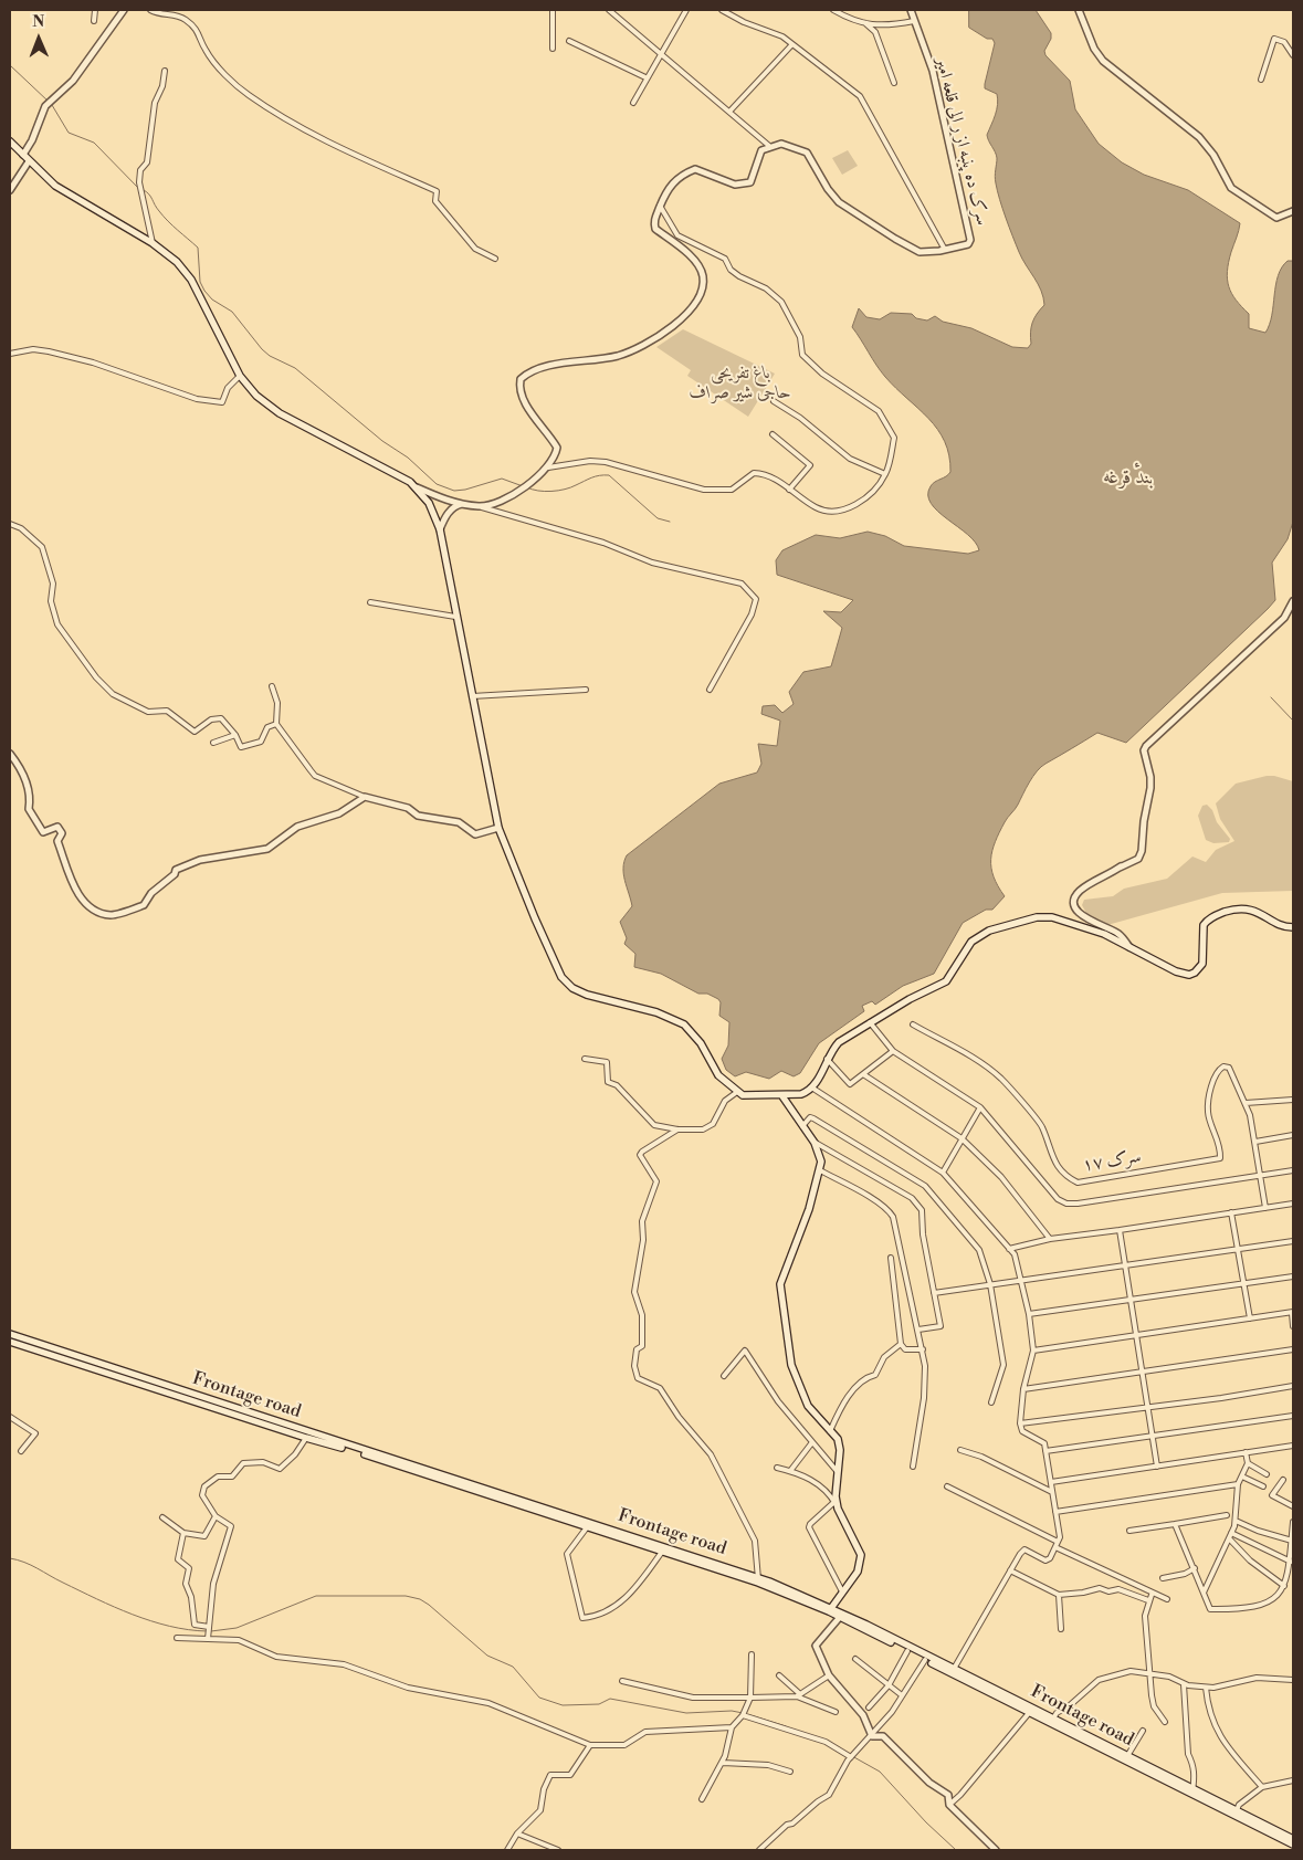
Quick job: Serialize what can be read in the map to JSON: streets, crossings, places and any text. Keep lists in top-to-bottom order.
{
  "streets": {
    "main road": ["Frontage road"],
    "street": ["سرک ده پنبه از ر الی قلعه امیر", "سرک ۱۷"]
  },
  "water": ["بندٔ قرغه"],
  "parks": ["باغ تفریحی حاجی شیر صراف"],
  "north": "top"
}
